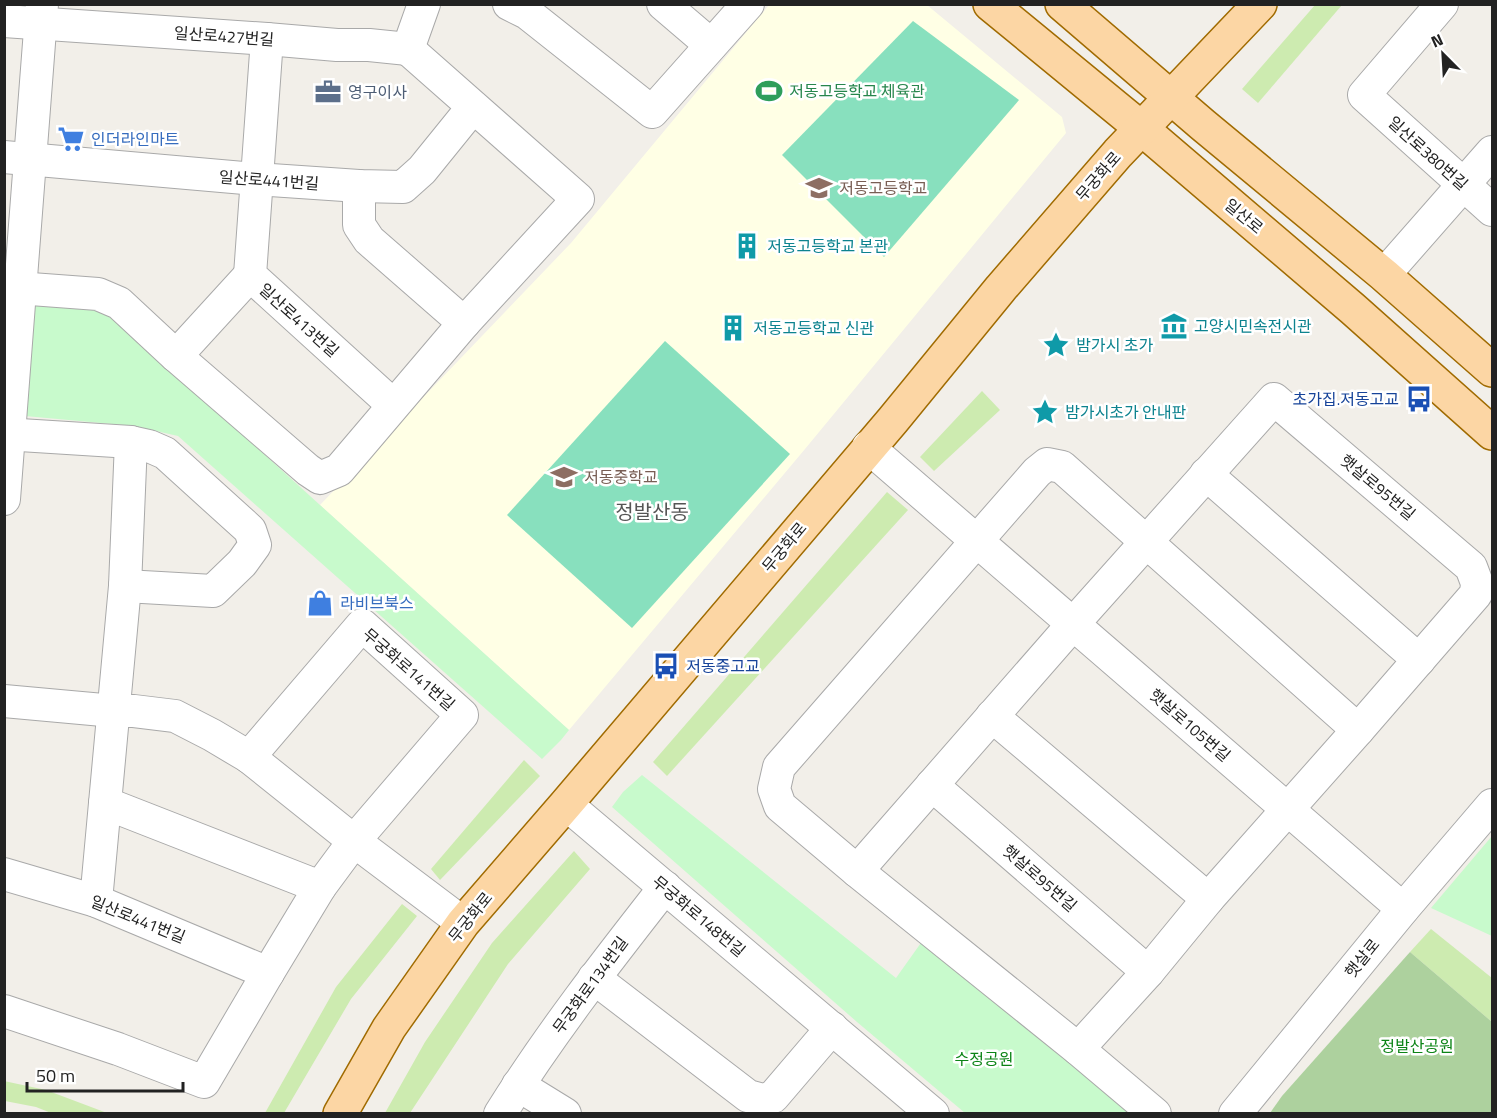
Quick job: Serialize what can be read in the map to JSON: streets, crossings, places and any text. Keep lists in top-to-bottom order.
{
  "streets": {
    "main road": ["무궁화로", "일산로"],
    "street": [
      "일산로427번길",
      "일산로380번길",
      "일산로441번길",
      "일산로413번길",
      "햇살로95번길",
      "무궁화로141번길",
      "햇살로105번길",
      "무궁화로148번길",
      "햇살로",
      "무궁화로134번길"
    ]
  },
  "crossings": [
    ["일산로427번길", "일산로413번길"],
    ["무궁화로", "일산로"],
    ["무궁화로", "햇살로105번길"],
    ["무궁화로", "무궁화로148번길"],
    ["일산로441번길", "일산로413번길"],
    ["일산로441번길", "무궁화로141번길"],
    ["햇살로95번길", "햇살로105번길"],
    ["햇살로105번길", "햇살로"],
    ["무궁화로148번길", "무궁화로134번길"]
  ],
  "districts": ["정발산동"],
  "parks": ["정발산공원", "수정공원"],
  "places": {
    "sports": ["저동고등학교 체육관"],
    "office": ["영구이사"],
    "supermarket": ["인더라인마트"],
    "school or university": ["저동고등학교", "저동중학교"],
    "building": ["저동고등학교 본관", "저동고등학교 신관"],
    "museum": ["고양시민속전시관"],
    "place": ["밤가시 초가", "밤가시초가 안내판"],
    "bus stop": ["초가집.저동고교", "저동중고교"],
    "shop": ["라비브북스"]
  },
  "scale_bar": "50 m",
  "north": "top left"
}
